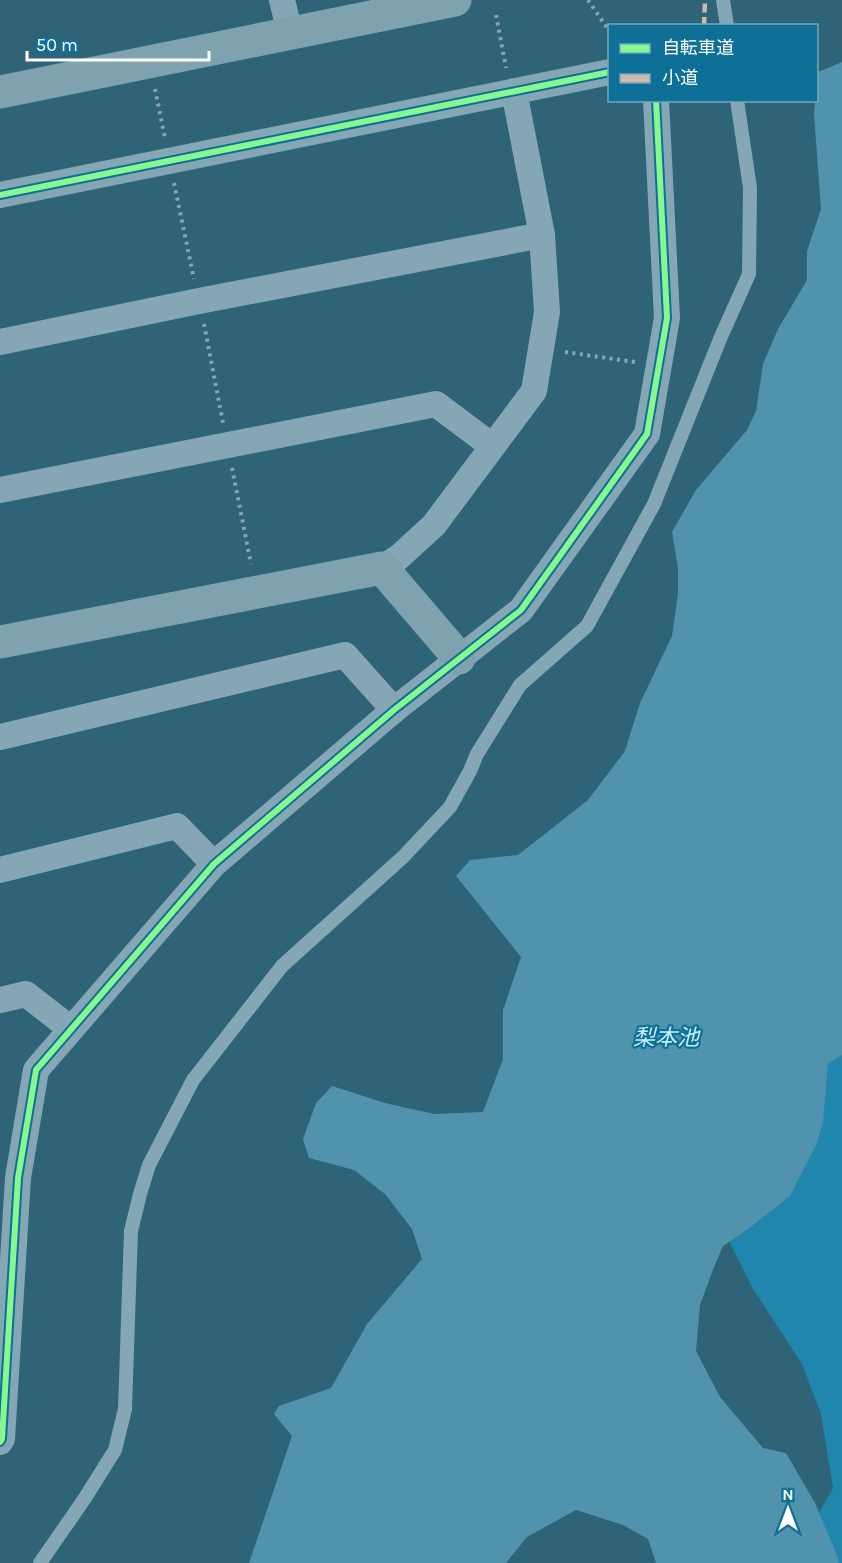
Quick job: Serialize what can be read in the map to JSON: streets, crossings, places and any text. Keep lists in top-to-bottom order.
{
  "water": ["梨本池"],
  "legend": ["自転車道", "小道"],
  "scale_bar": "50 m",
  "north": "top"
}
